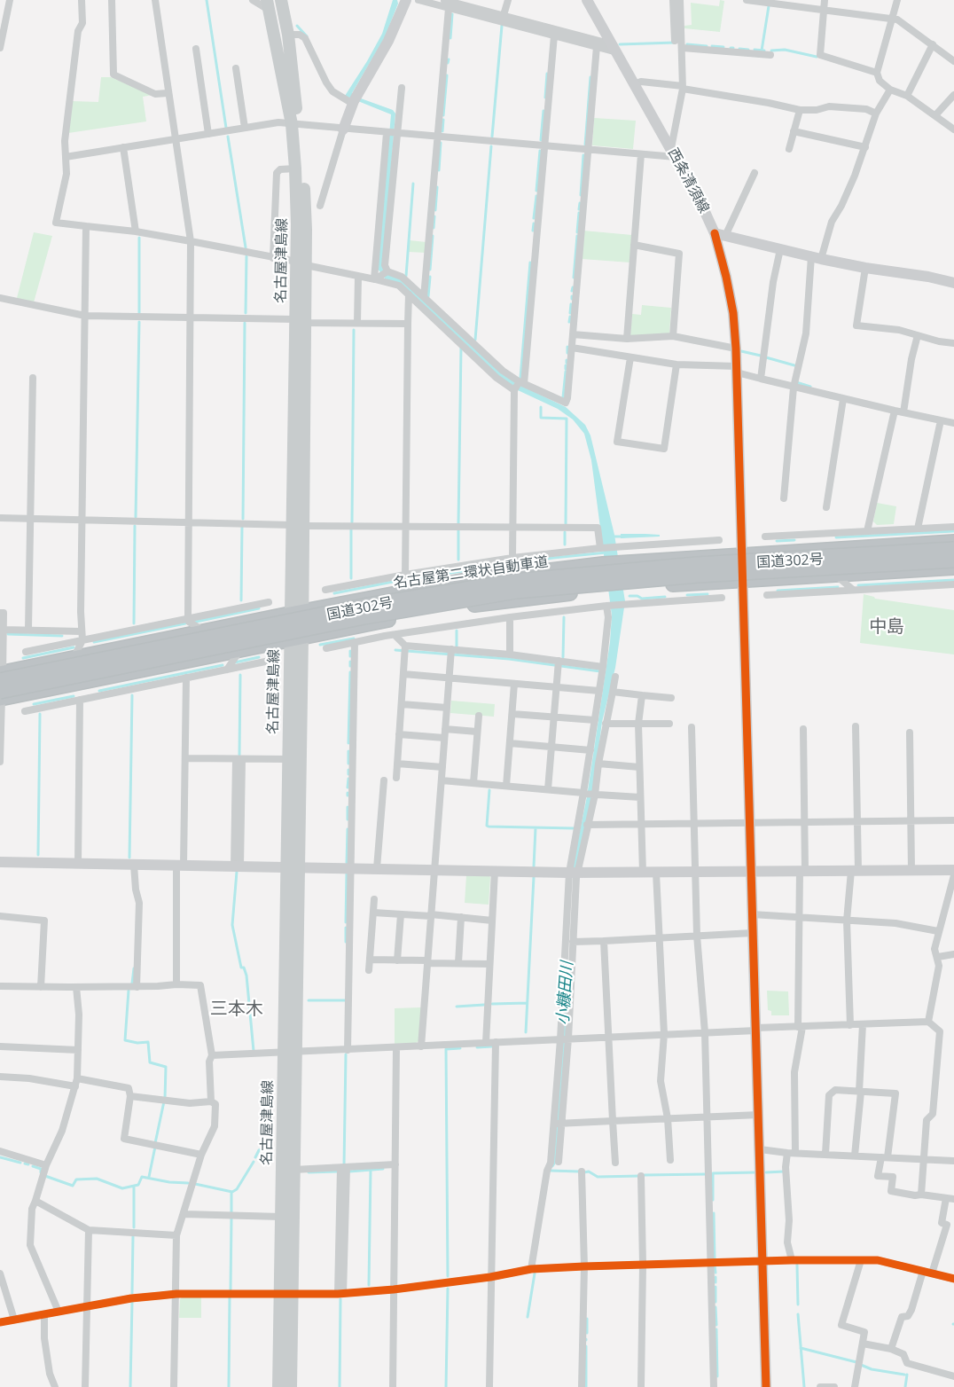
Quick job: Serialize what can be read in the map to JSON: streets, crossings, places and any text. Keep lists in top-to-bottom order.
{
  "streets": {
    "highway": ["国道302号", "名古屋第二環状自動車道"],
    "main road": ["名古屋津島線"],
    "street": ["西条清須線"]
  },
  "crossings": [
    ["西条清須線", "国道302号"],
    ["名古屋津島線", "国道302号"],
    ["国道302号", "名古屋第二環状自動車道"]
  ],
  "districts": ["中島", "三本木"],
  "water": ["小糠田川"]
}
